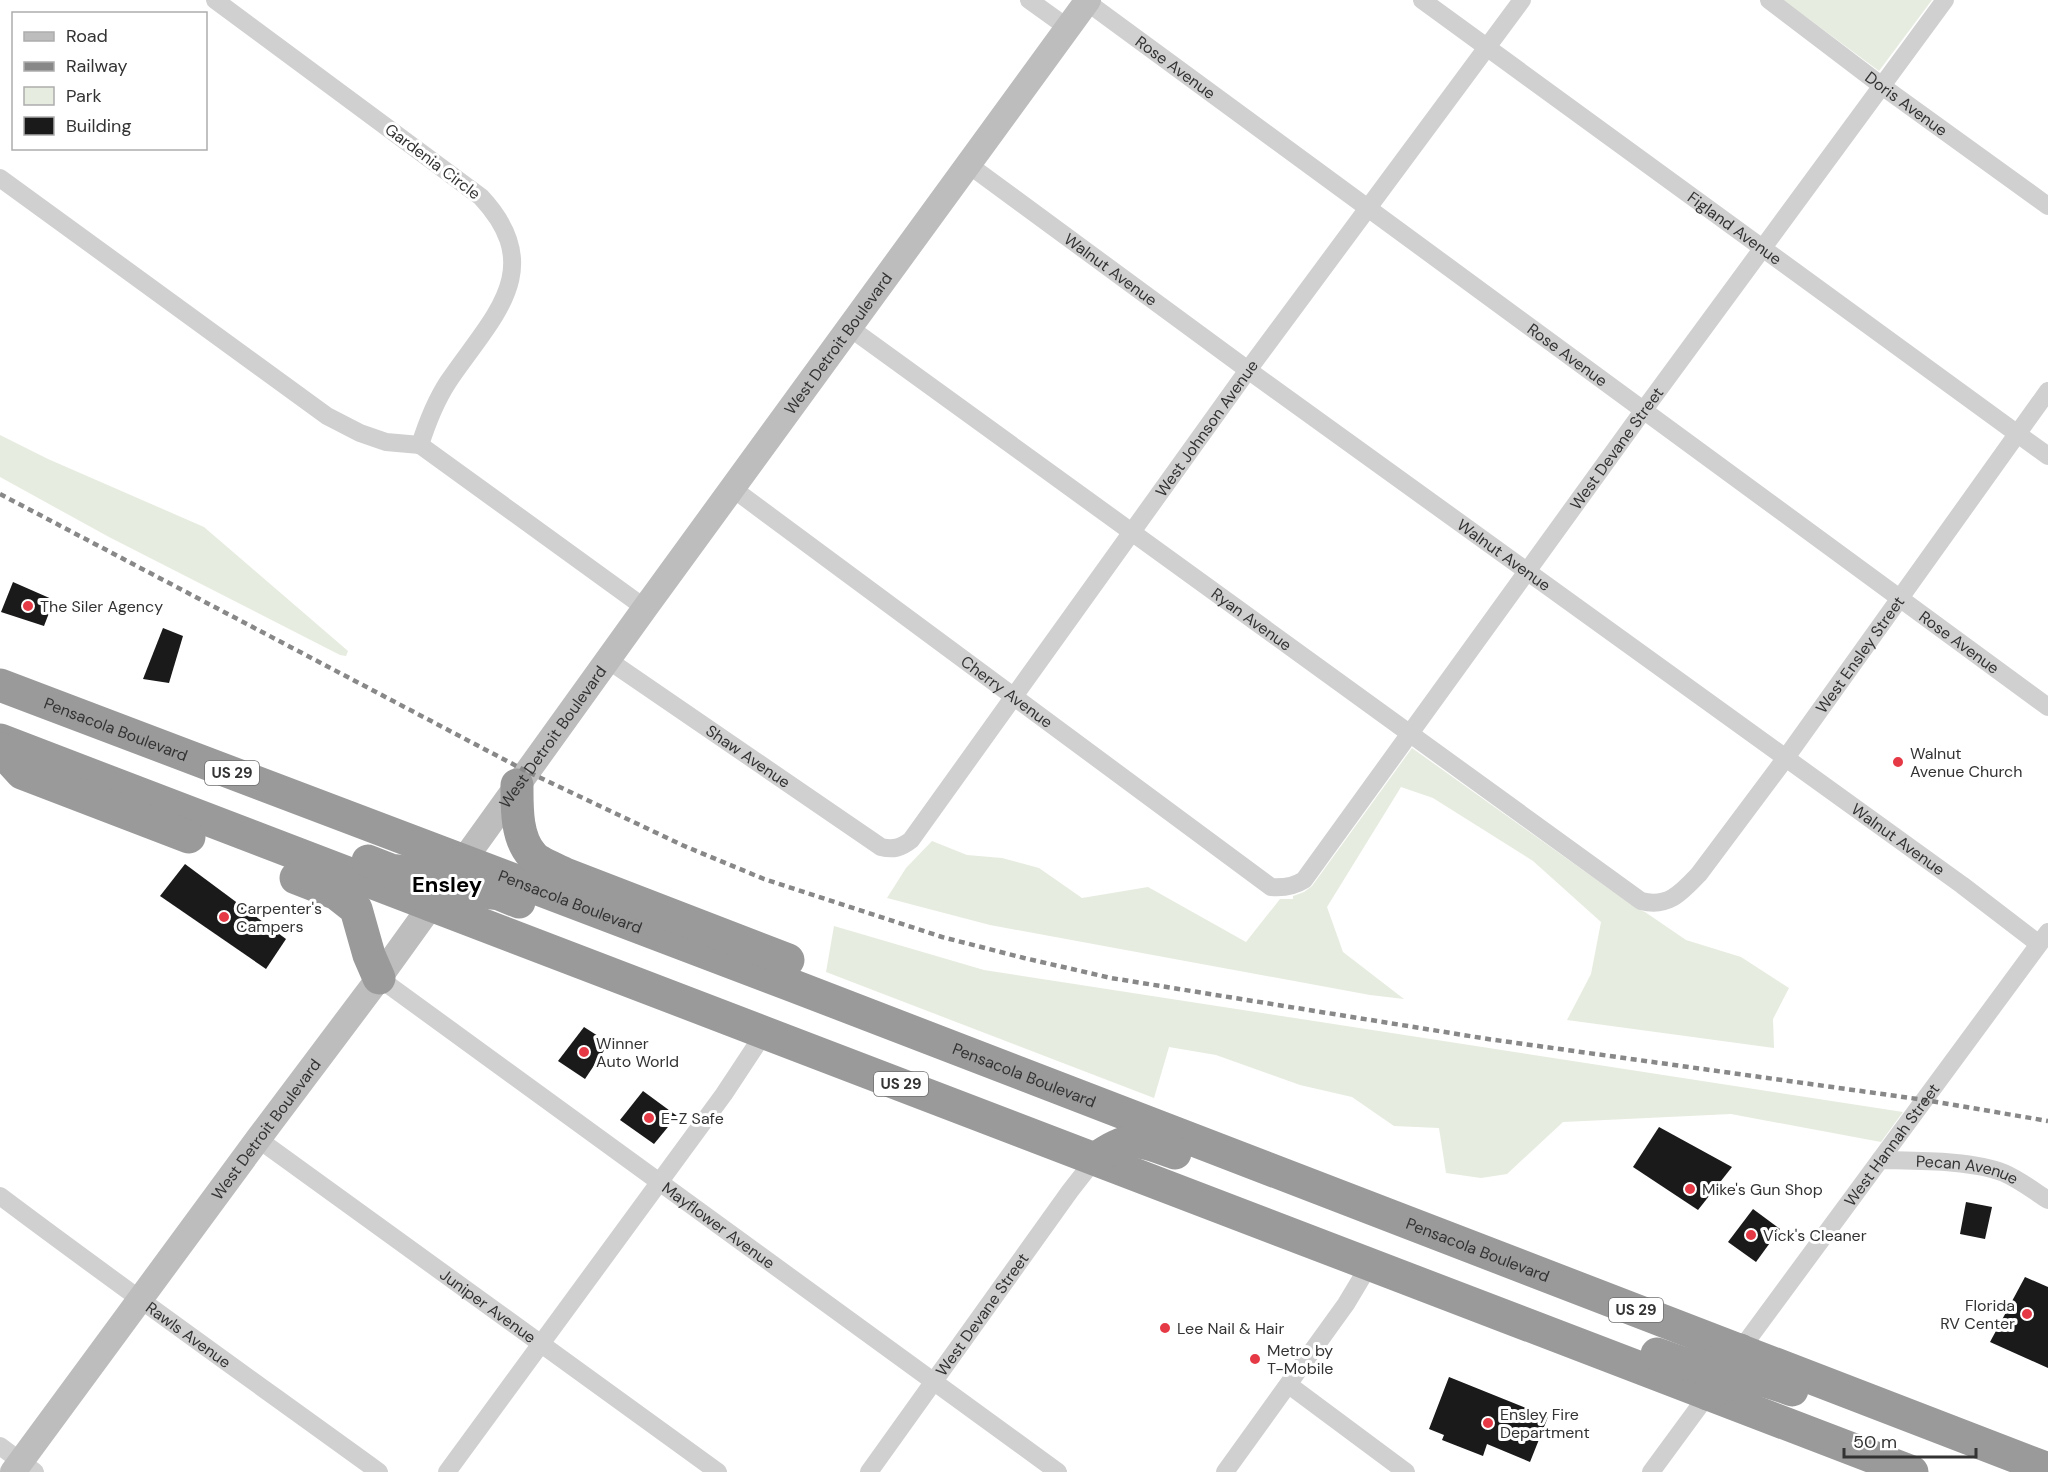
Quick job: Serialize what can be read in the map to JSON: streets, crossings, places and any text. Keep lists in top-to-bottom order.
{
  "streets": {
    "highway": ["Pensacola Boulevard", "US 29"],
    "street": [
      "Rose Avenue",
      "Doris Avenue",
      "Gardenia Circle",
      "Figland Avenue",
      "Walnut Avenue",
      "West Detroit Boulevard",
      "West Johnson Avenue",
      "West Devane Street",
      "Ryan Avenue",
      "West Ensley Street",
      "Cherry Avenue",
      "Shaw Avenue",
      "West Hannah Street",
      "Pecan Avenue",
      "Mayflower Avenue",
      "Juniper Avenue",
      "Rawls Avenue"
    ]
  },
  "crossings": [
    ["Rose Avenue", "West Detroit Boulevard"],
    ["Rose Avenue", "West Johnson Avenue"],
    ["Rose Avenue", "West Devane Street"],
    ["Rose Avenue", "West Ensley Street"],
    ["Doris Avenue", "West Devane Street"],
    ["Figland Avenue", "West Johnson Avenue"],
    ["Figland Avenue", "West Devane Street"],
    ["Figland Avenue", "West Ensley Street"],
    ["Walnut Avenue", "West Detroit Boulevard"],
    ["Walnut Avenue", "West Johnson Avenue"],
    ["Walnut Avenue", "West Devane Street"],
    ["Walnut Avenue", "West Ensley Street"],
    ["Walnut Avenue", "West Hannah Street"],
    ["West Detroit Boulevard", "Ryan Avenue"],
    ["West Detroit Boulevard", "Cherry Avenue"],
    ["West Detroit Boulevard", "Pensacola Boulevard"],
    ["West Detroit Boulevard", "Shaw Avenue"],
    ["West Detroit Boulevard", "US 29"],
    ["West Detroit Boulevard", "Mayflower Avenue"],
    ["West Detroit Boulevard", "Juniper Avenue"],
    ["West Detroit Boulevard", "Rawls Avenue"],
    ["West Johnson Avenue", "Ryan Avenue"],
    ["West Johnson Avenue", "Cherry Avenue"],
    ["West Johnson Avenue", "Shaw Avenue"],
    ["West Devane Street", "Ryan Avenue"],
    ["West Devane Street", "Cherry Avenue"],
    ["West Devane Street", "US 29"],
    ["West Devane Street", "Mayflower Avenue"],
    ["Ryan Avenue", "West Ensley Street"],
    ["Pensacola Boulevard", "West Hannah Street"],
    ["US 29", "West Hannah Street"],
    ["West Hannah Street", "Pecan Avenue"]
  ],
  "districts": ["Ensley"],
  "places": [
    "The Siler Agency",
    "Walnut Avenue Church",
    "Carpenter's Campers",
    "Winner Auto World",
    "E-Z Safe",
    "Mike's Gun Shop",
    "Vick's Cleaner",
    "Florida RV Center",
    "Lee Nail & Hair",
    "Metro by T-Mobile",
    "Ensley Fire Department"
  ],
  "legend": [
    "Road",
    "Railway",
    "Park",
    "Building"
  ],
  "scale_bar": "50 m"
}
